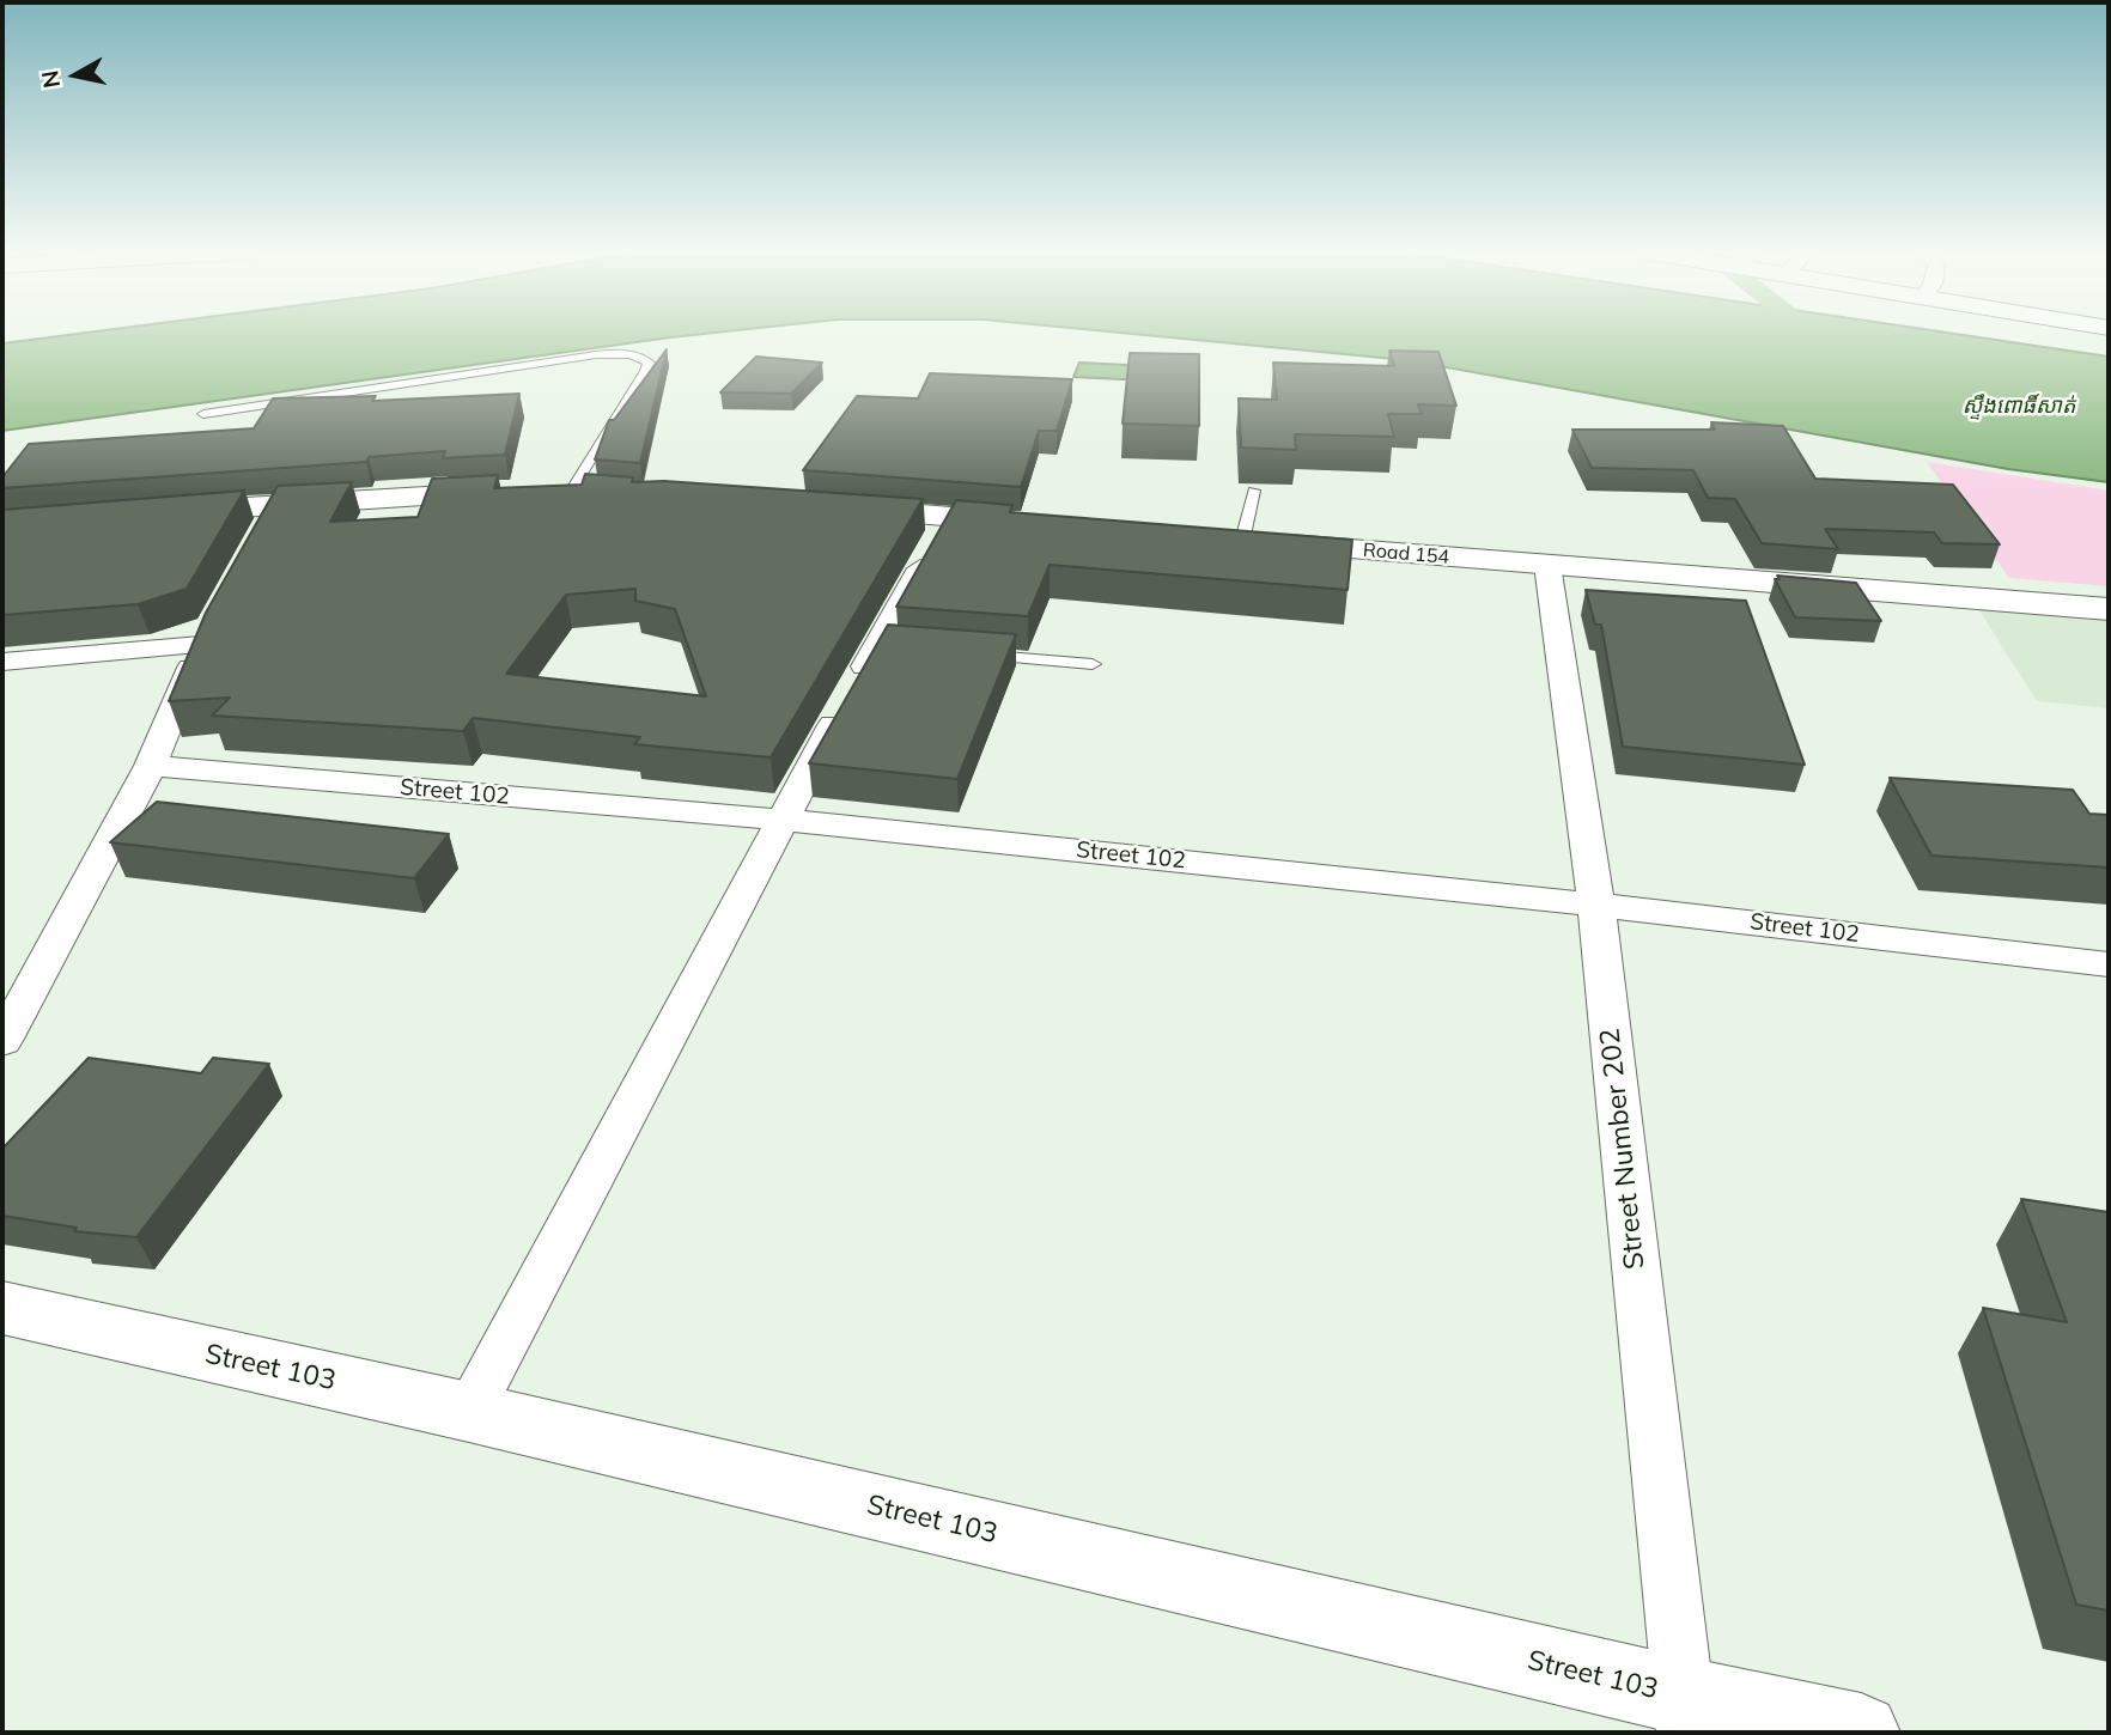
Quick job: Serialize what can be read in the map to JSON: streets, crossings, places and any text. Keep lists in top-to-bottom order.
{
  "streets": {
    "street": [
      "Road 154",
      "Street 102",
      "Street Number 202",
      "Street 103"
    ]
  },
  "crossings": [
    ["Road 154", "Street Number 202"],
    ["Street 102", "Street Number 202"],
    ["Street Number 202", "Street 103"]
  ],
  "water": ["ស្ទឹងពោធិ៍សាត់"],
  "north": "left"
}
